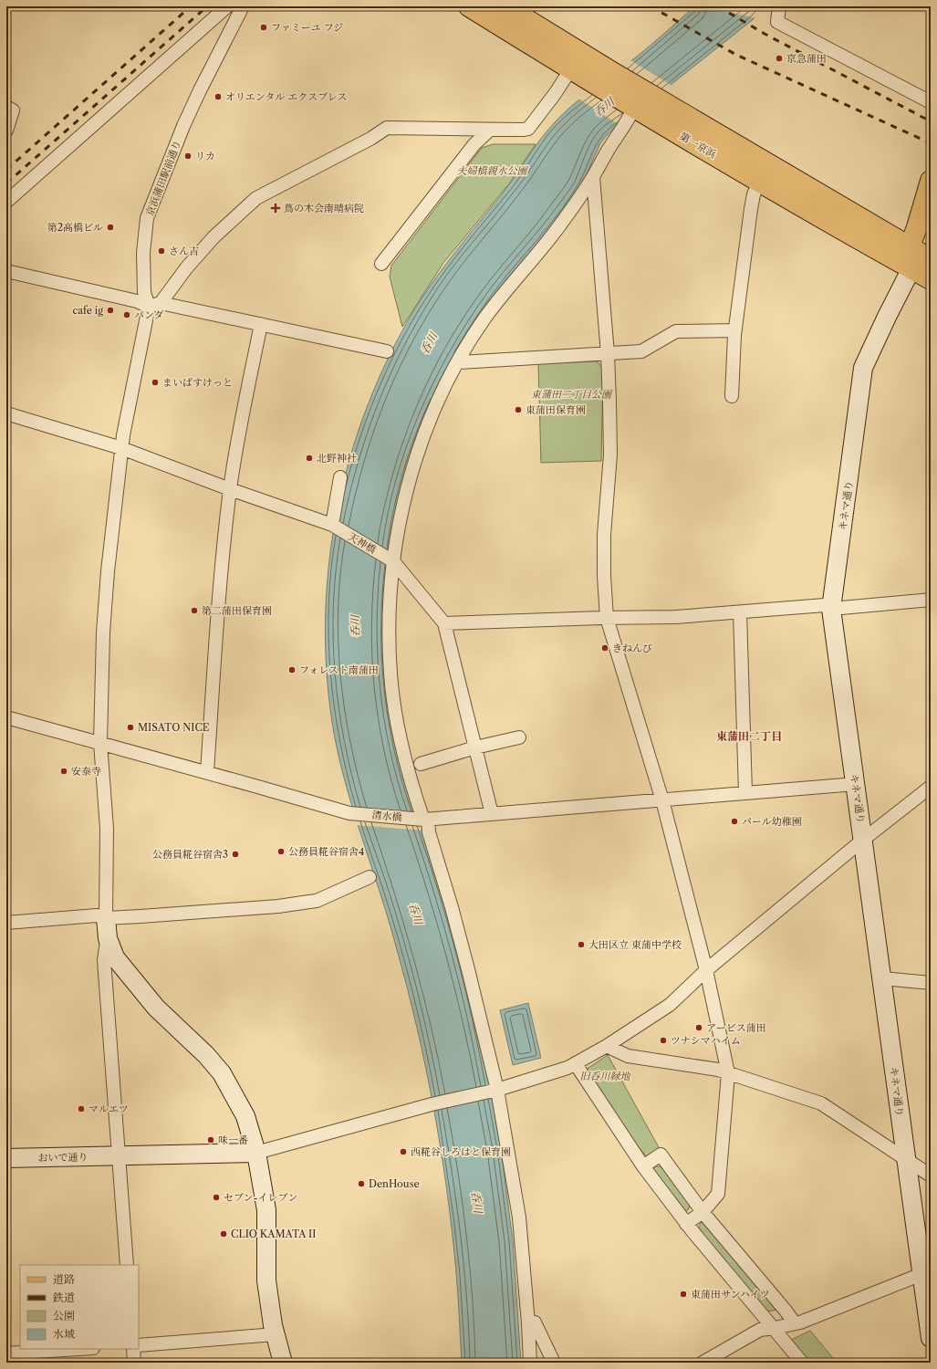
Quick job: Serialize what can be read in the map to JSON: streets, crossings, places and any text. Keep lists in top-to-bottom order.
{
  "streets": {
    "main road": ["第一京浜"],
    "street": [
      "京浜蒲田駅前通り",
      "キネマ通り",
      "天神橋",
      "清水橋",
      "おいで通り"
    ]
  },
  "crossings": [
    ["第一京浜", "キネマ通り"],
    ["京浜蒲田駅前通り", "天神橋"],
    ["京浜蒲田駅前通り", "清水橋"],
    ["キネマ通り", "清水橋"]
  ],
  "districts": ["東蒲田二丁目"],
  "water": ["呑川"],
  "parks": ["夫婦橋親水公園", "東蒲田二丁目公園", "旧呑川緑地"],
  "places": {
    "other": [
      "ファミーユ フジ",
      "京急蒲田",
      "オリエンタル エクスプレス",
      "リカ",
      "第2高橋ビル",
      "さん吉",
      "cafe ig",
      "パンダ",
      "まいばすけっと",
      "東蒲田保育園",
      "北野神社",
      "第二蒲田保育園",
      "きねんび",
      "フォレスト南蒲田",
      "MISATO NICE",
      "安泰寺",
      "パール幼稚園",
      "公務員糀谷宿舎4",
      "公務員糀谷宿舎3",
      "大田区立 東蒲中学校",
      "アービス蒲田",
      "ツナシマハイム",
      "マルエツ",
      "味一番",
      "西糀谷しろはと保育園",
      "DenHouse",
      "セブン-イレブン",
      "CLIO KAMATA II",
      "東蒲田サンハイツ"
    ],
    "health": ["蔦の木会南晴病院"]
  },
  "legend": [
    "道路",
    "鉄道",
    "公園",
    "水域"
  ]
}
